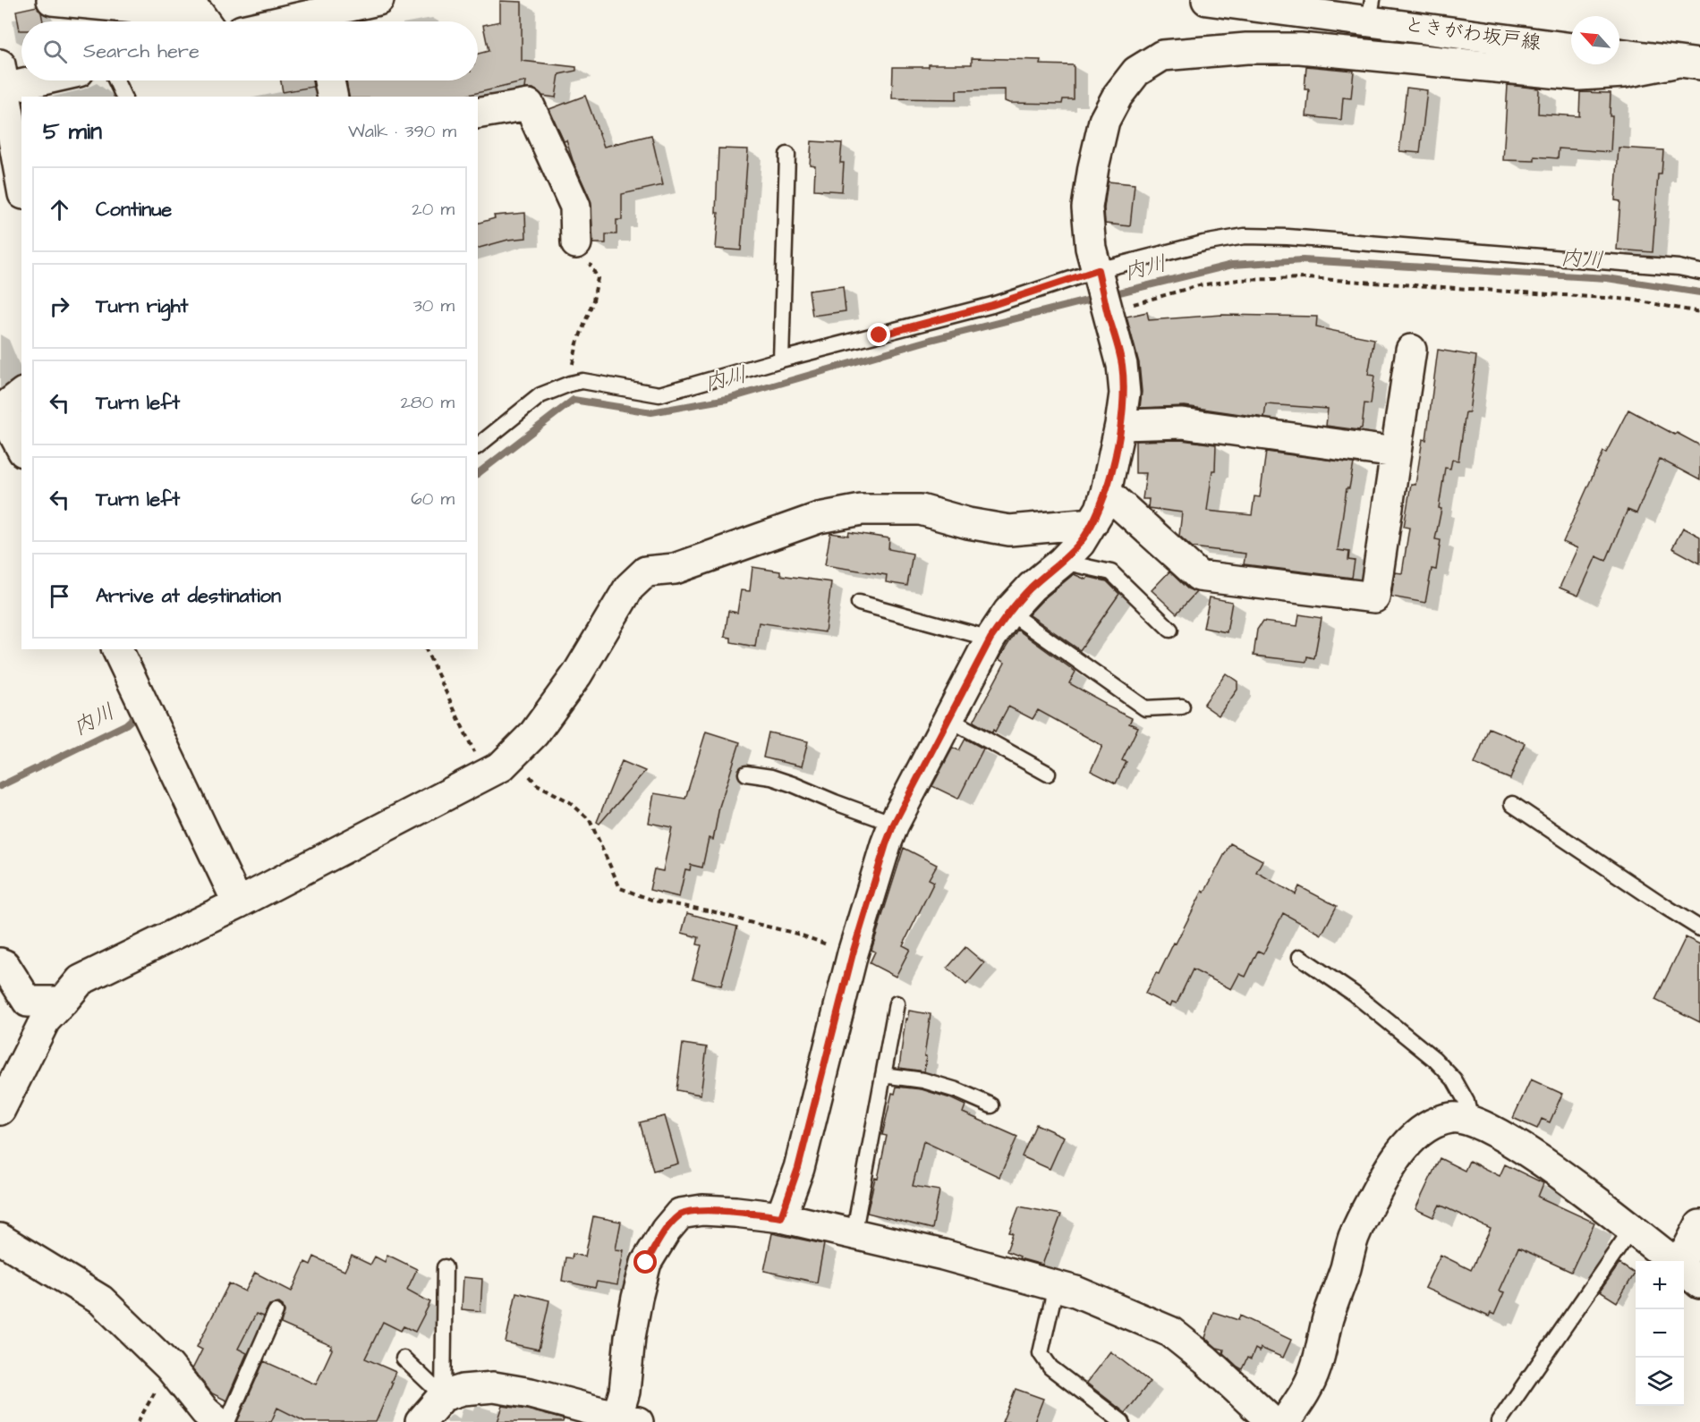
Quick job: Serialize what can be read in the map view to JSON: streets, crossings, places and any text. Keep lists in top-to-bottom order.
{
  "streets": {
    "street": ["ときがわ坂戸線"]
  },
  "water": ["内川"],
  "north": "top left",
  "page": {
    "search": "Search here",
    "heading": ["5 min", "Walk · 390 m"],
    "list": [
      ["Continue", "20 m"],
      ["Turn right", "30 m"],
      ["Turn left", "280 m"],
      ["Turn left", "60 m"],
      "Arrive at destination"
    ],
    "map_buttons": ["+", "−"]
  }
}
